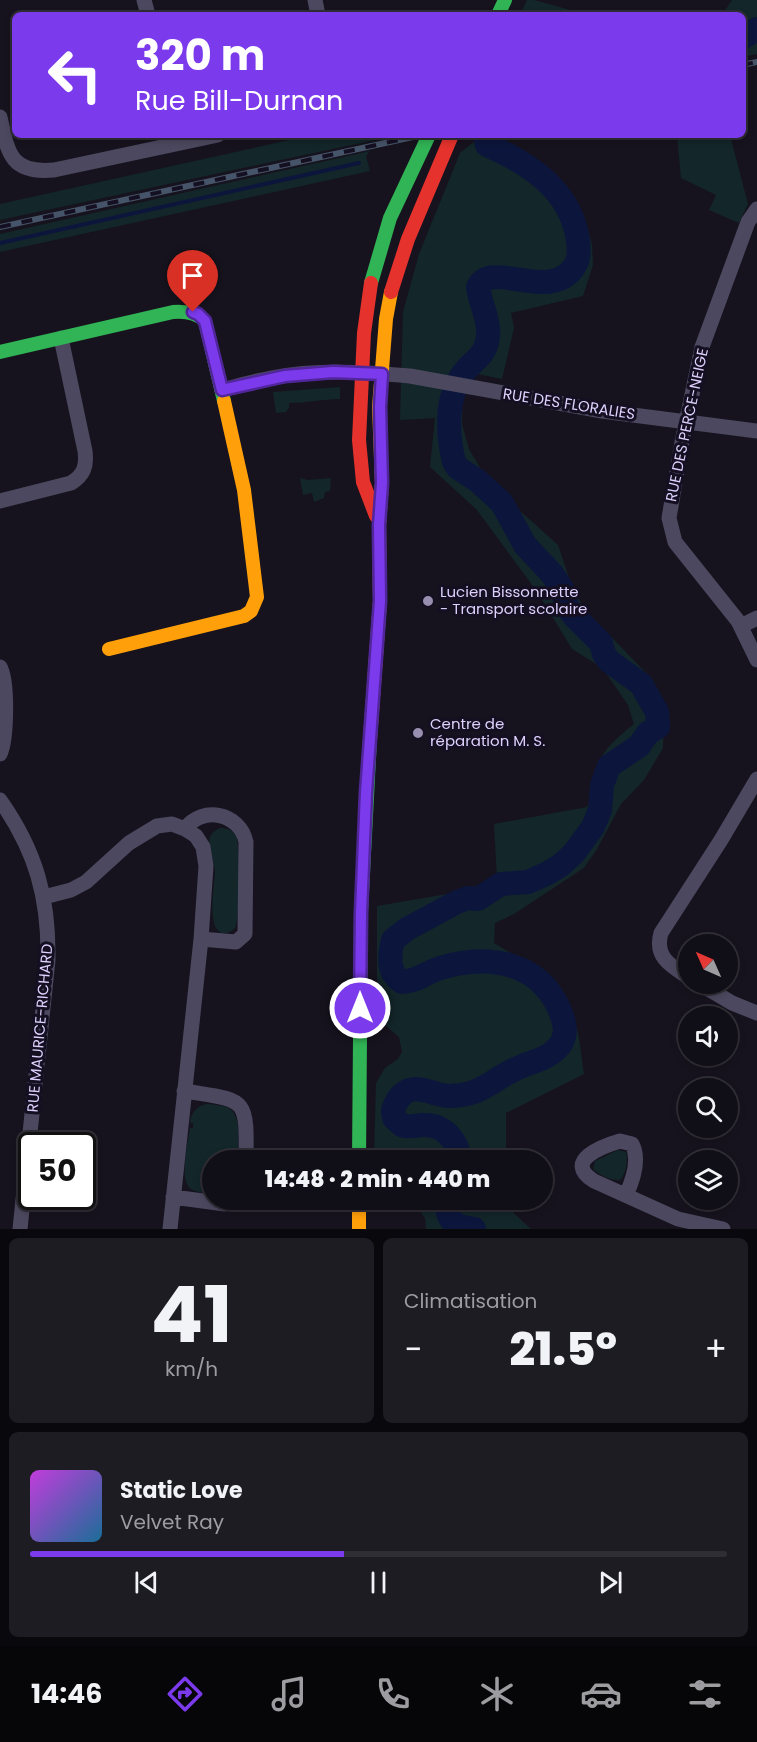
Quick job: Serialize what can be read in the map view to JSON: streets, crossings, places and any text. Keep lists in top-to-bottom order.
{
  "streets": {
    "street": ["RUE DES FLORALIES", "RUE DES PERCE-NEIGE", "RUE MAURICE-RICHARD"]
  },
  "crossings": [
    ["RUE DES FLORALIES", "RUE DES PERCE-NEIGE"]
  ],
  "places": ["Lucien Bissonnette - Transport scolaire", "Centre de réparation M. S."],
  "north": "top left",
  "page": {
    "turn": ["320 m", "Rue Bill-Durnan"],
    "limit": "50",
    "trip": "14:48 · 2 min · 440 m",
    "tile": [
      ["41", "km/h"],
      "Climatisation"
    ],
    "heat": ["−", "21.5°", "+"],
    "song": ["Static Love", "Velvet Ray"],
    "tabs": "14:46"
  }
}
